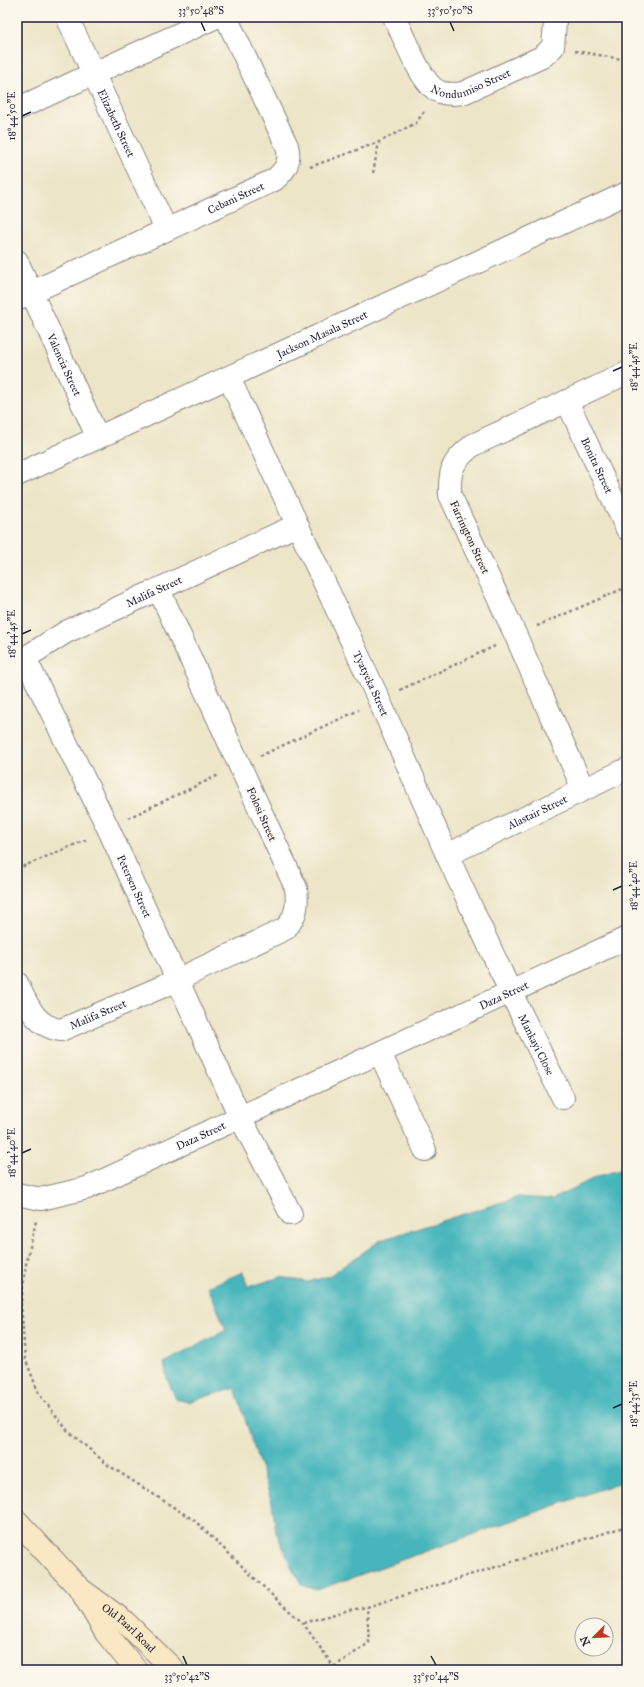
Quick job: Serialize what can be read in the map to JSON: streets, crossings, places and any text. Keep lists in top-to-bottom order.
{
  "streets": {
    "main road": ["Old Paarl Road"],
    "street": [
      "Nondumiso Street",
      "Elizabeth Street",
      "Cebani Street",
      "Jackson Masala Street",
      "Valencia Street",
      "Bonita Street",
      "Farrington Street",
      "Malifa Street",
      "Tyatyeka Street",
      "Alastair Street",
      "Folosi Street",
      "Petersen Street",
      "Daza Street",
      "Mankayi Close"
    ]
  },
  "crossings": [
    ["Elizabeth Street", "Cebani Street"],
    ["Cebani Street", "Valencia Street"],
    ["Jackson Masala Street", "Valencia Street"],
    ["Jackson Masala Street", "Tyatyeka Street"],
    ["Bonita Street", "Farrington Street"],
    ["Farrington Street", "Alastair Street"],
    ["Malifa Street", "Tyatyeka Street"],
    ["Malifa Street", "Folosi Street"],
    ["Malifa Street", "Petersen Street"],
    ["Tyatyeka Street", "Alastair Street"],
    ["Tyatyeka Street", "Daza Street"],
    ["Tyatyeka Street", "Mankayi Close"],
    ["Folosi Street", "Petersen Street"],
    ["Petersen Street", "Daza Street"],
    ["Daza Street", "Mankayi Close"]
  ],
  "north": "bottom left",
  "coordinates": [
    "33°50'48\"S",
    "33°50'50\"S",
    "18°44'50\"E",
    "18°44'45\"E",
    "18°44'40\"E",
    "18°44'35\"E",
    "33°50'42\"S",
    "33°50'44\"S"
  ]
}
